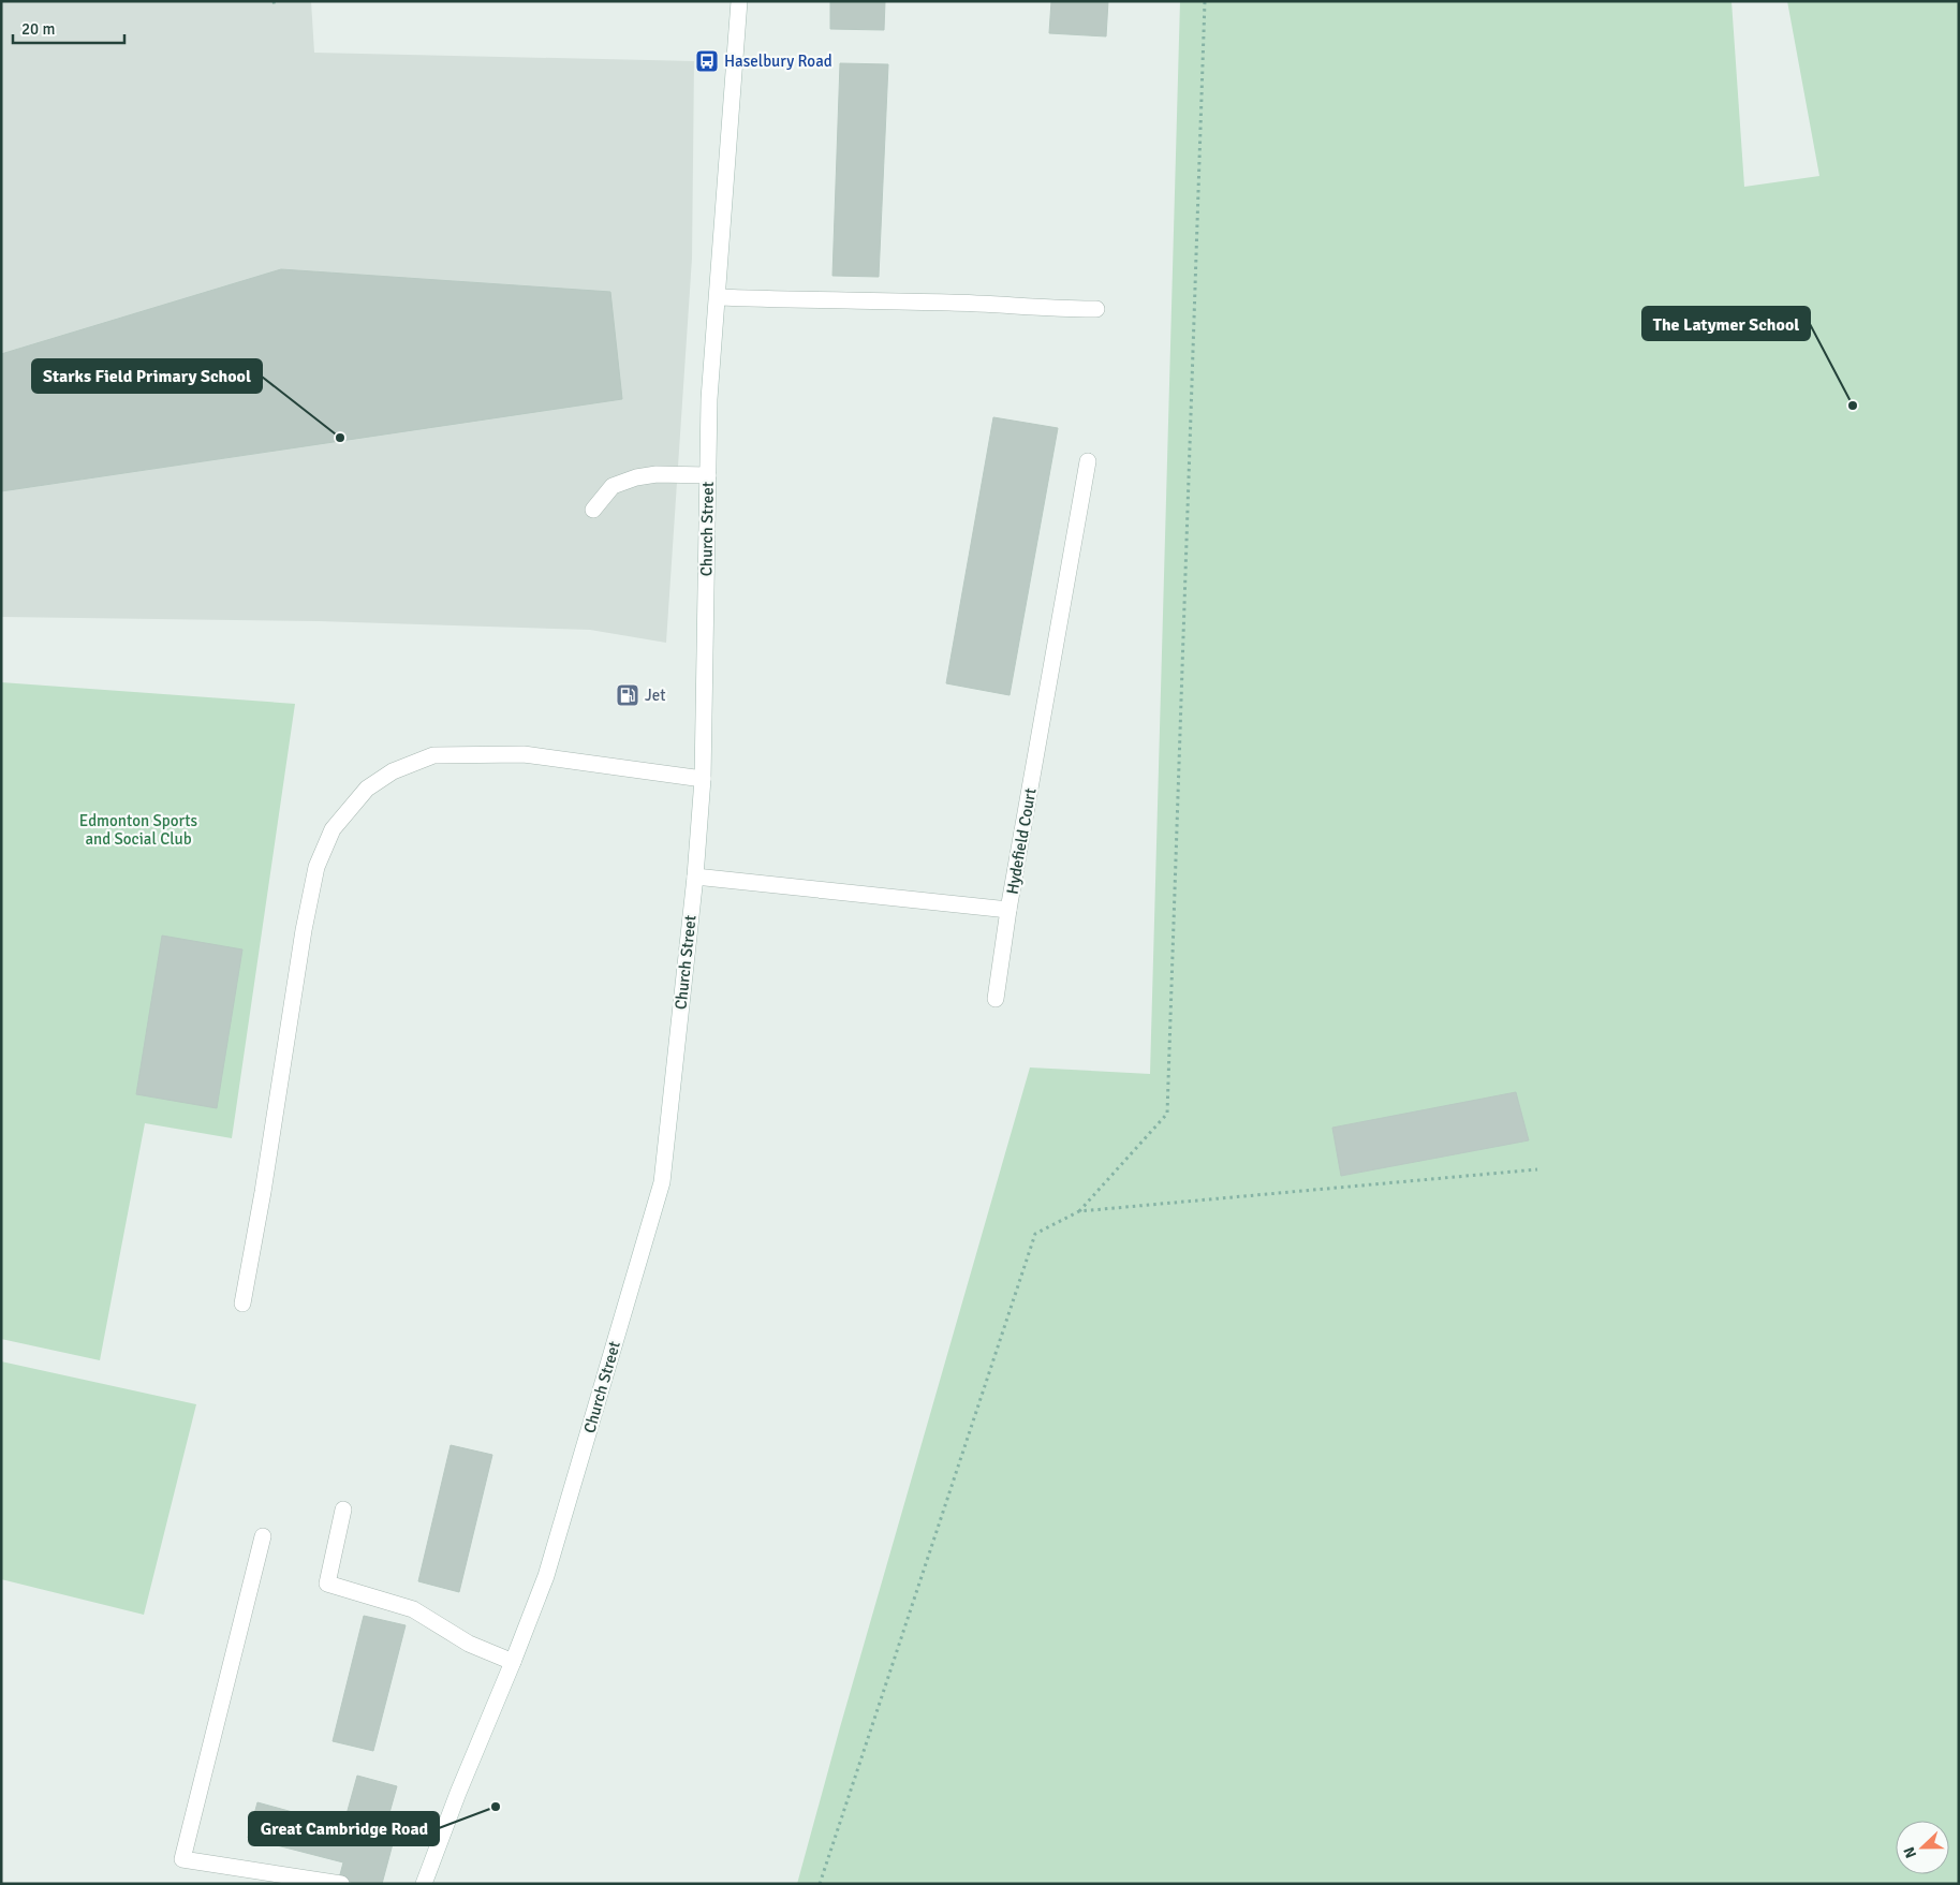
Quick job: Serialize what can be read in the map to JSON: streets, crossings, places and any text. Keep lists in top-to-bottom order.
{
  "streets": {
    "main road": ["Church Street", "Hydefield Court"]
  },
  "crossings": [
    ["Church Street", "Hydefield Court"]
  ],
  "parks": ["Edmonton Sports and Social Club"],
  "places": {
    "bus stop": ["Haselbury Road"],
    "other": ["The Latymer School", "Starks Field Primary School", "Great Cambridge Road"],
    "fuel station": ["Jet"]
  },
  "scale_bar": "20 m",
  "north": "left"
}
